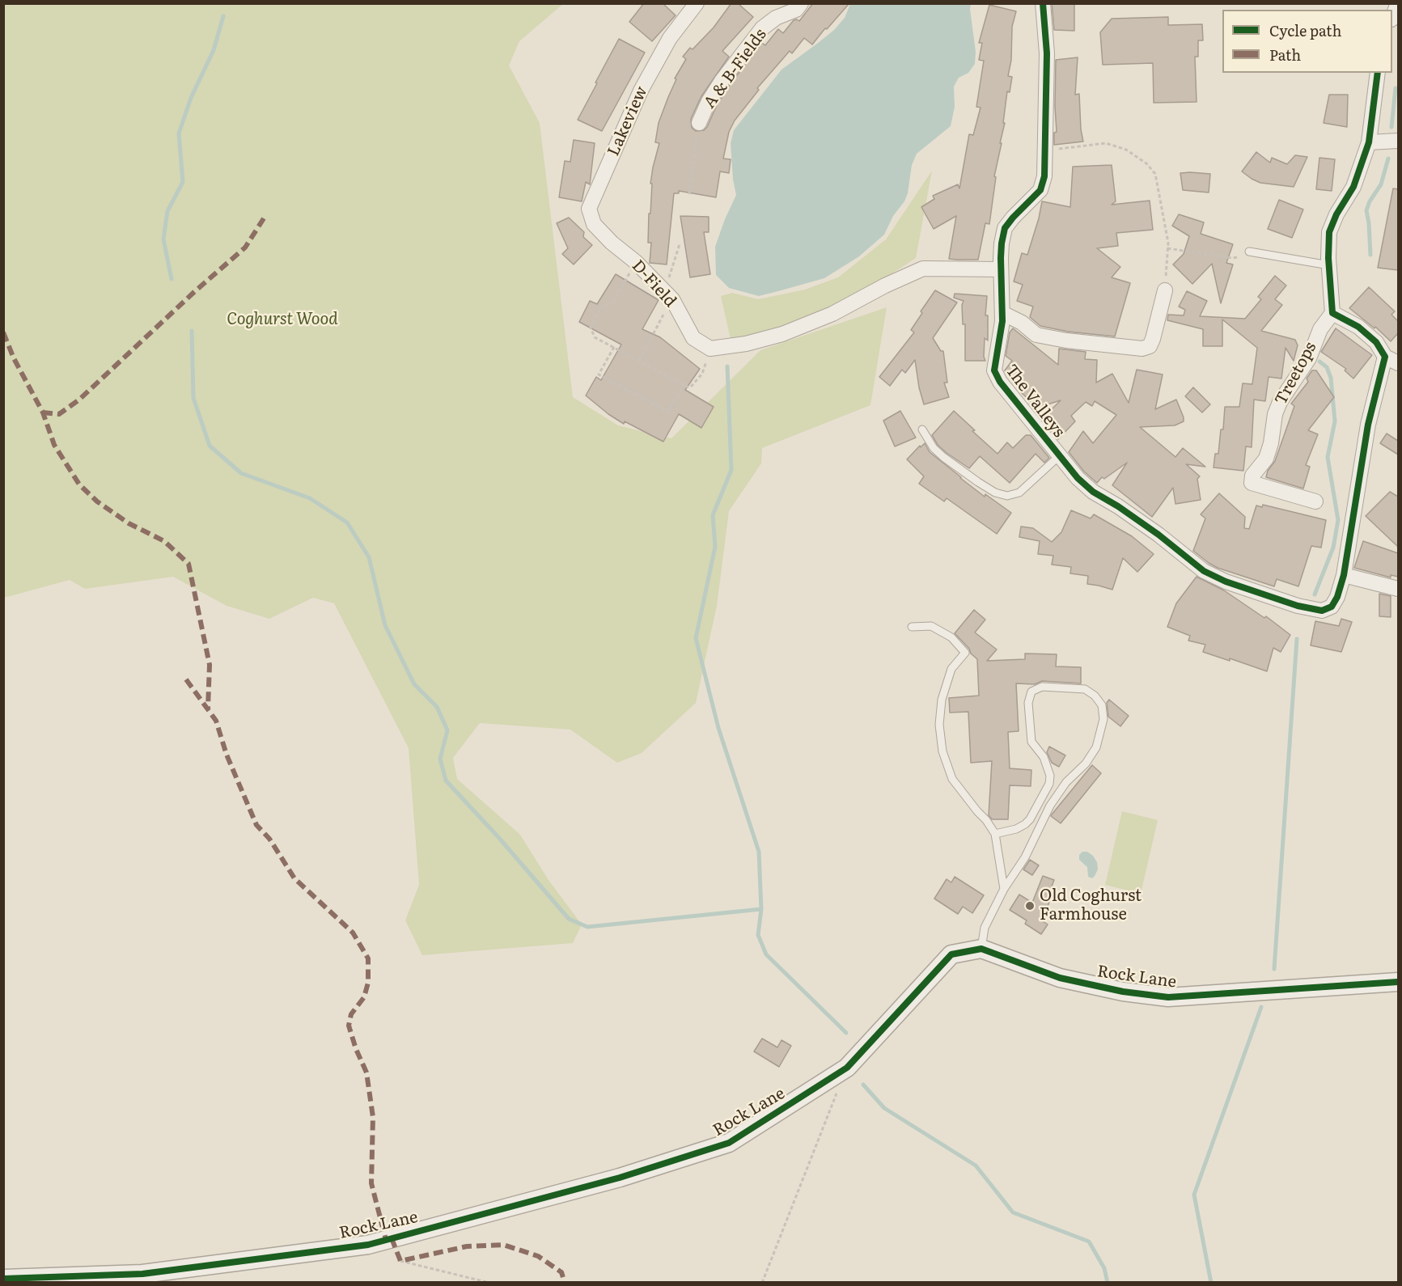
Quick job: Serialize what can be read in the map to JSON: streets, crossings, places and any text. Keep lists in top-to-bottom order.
{
  "streets": {
    "street": [
      "A & B-Fields",
      "Lakeview",
      "D-Field",
      "Treetops",
      "The Valleys",
      "Rock Lane"
    ]
  },
  "crossings": [
    ["Lakeview", "D-Field"]
  ],
  "parks": ["Coghurst Wood"],
  "places": ["Old Coghurst Farmhouse"],
  "legend": ["Cycle path", "Path"]
}
